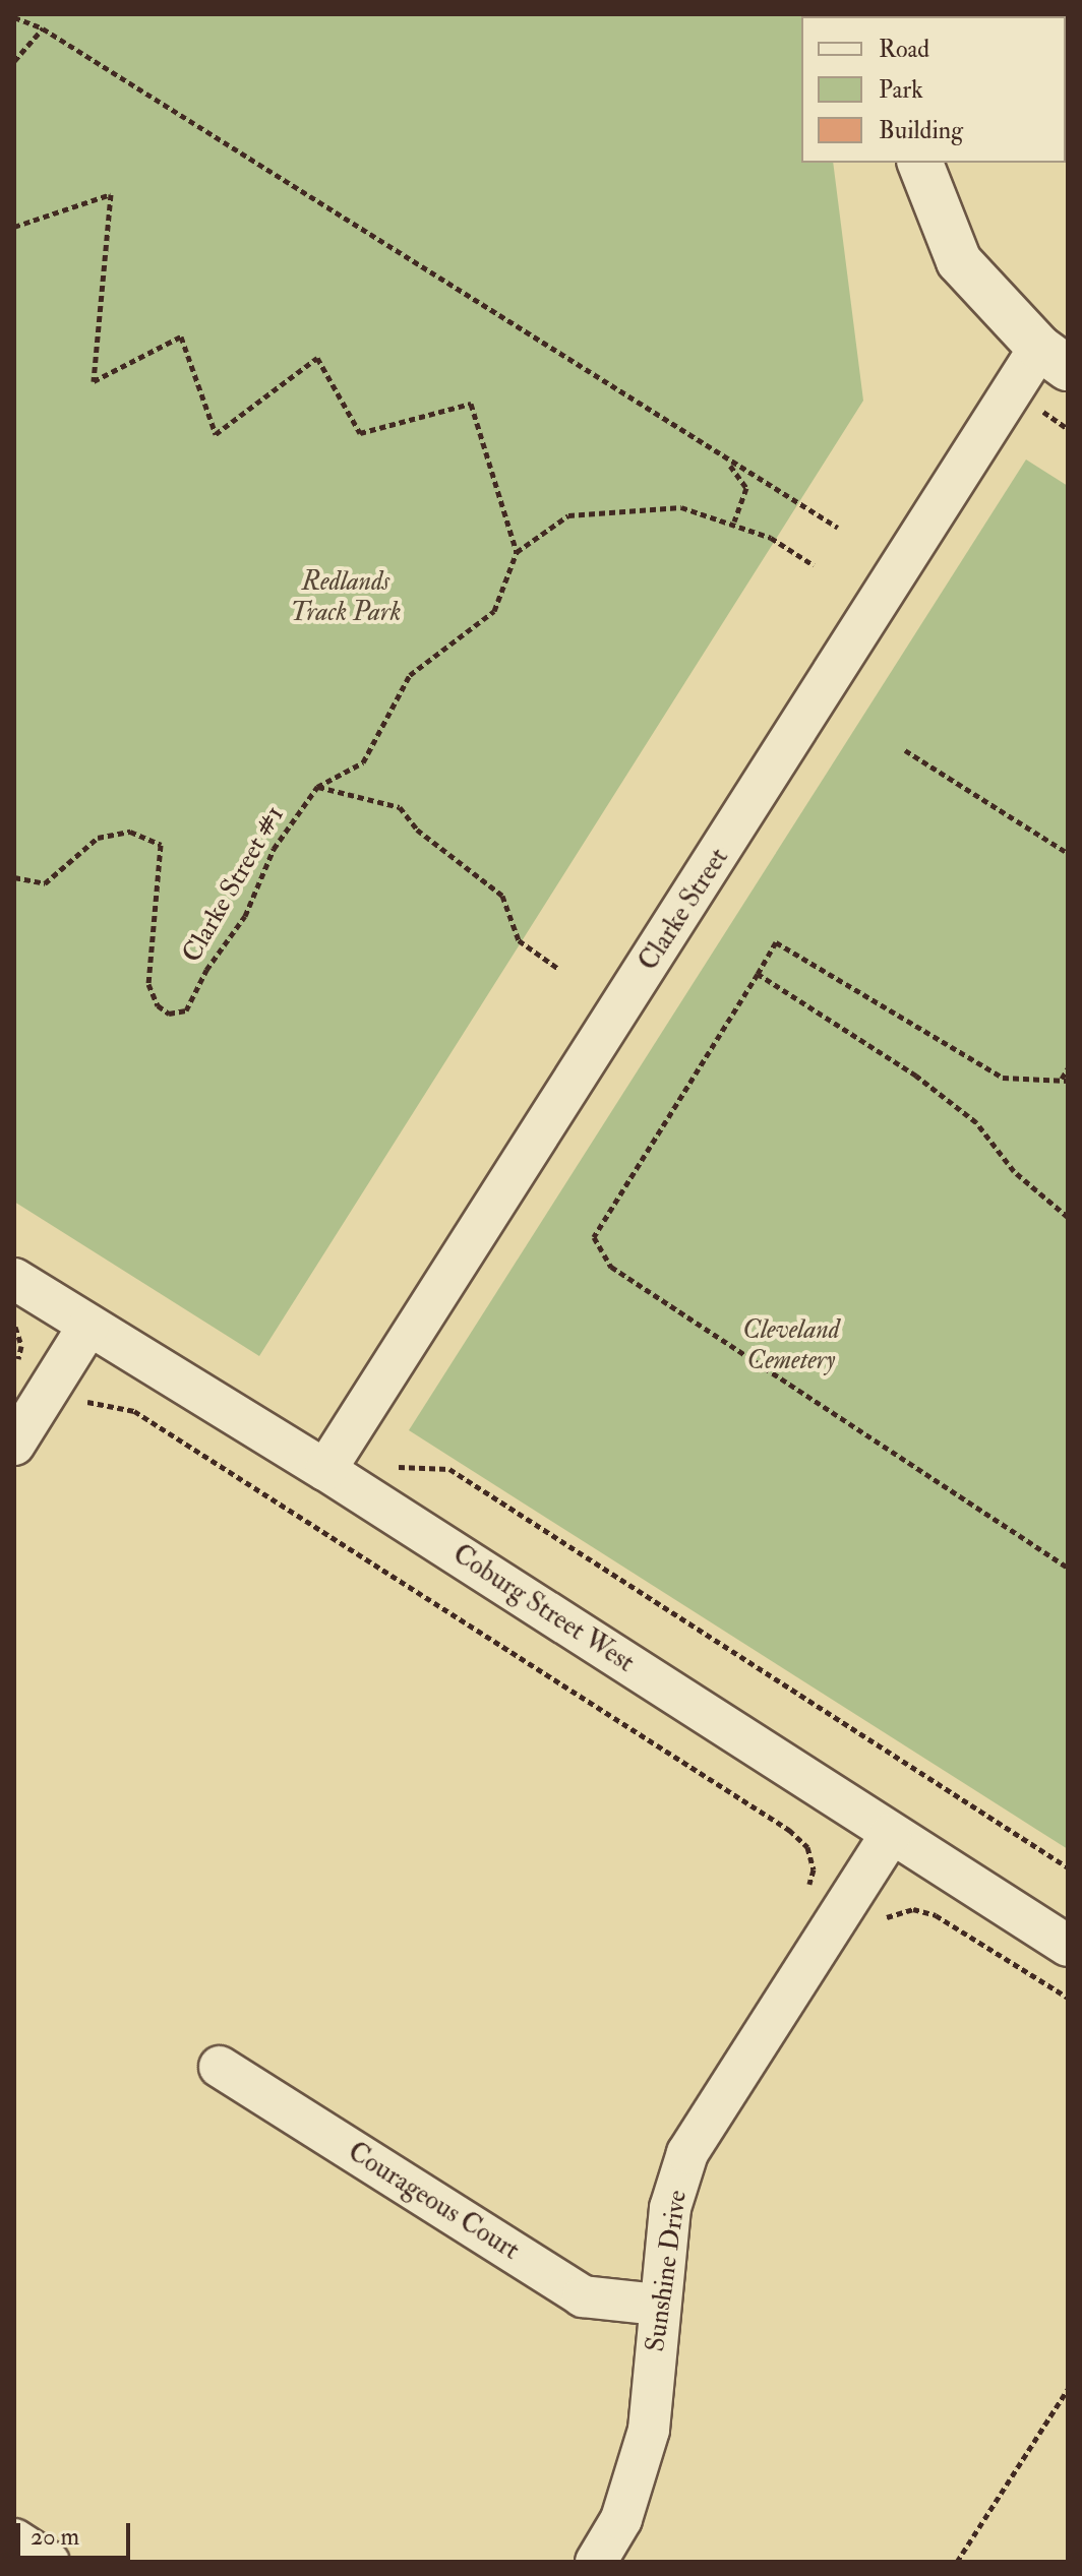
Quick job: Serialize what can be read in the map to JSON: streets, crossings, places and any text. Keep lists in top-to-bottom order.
{
  "streets": {
    "street": [
      "Clarke Street",
      "Coburg Street West",
      "Courageous Court",
      "Sunshine Drive"
    ],
    "path": ["Clarke Street #1"]
  },
  "crossings": [
    ["Clarke Street", "Coburg Street West"],
    ["Coburg Street West", "Sunshine Drive"],
    ["Courageous Court", "Sunshine Drive"]
  ],
  "parks": ["Redlands Track Park", "Cleveland Cemetery"],
  "legend": ["Road", "Park", "Building"],
  "scale_bar": "20 m"
}
